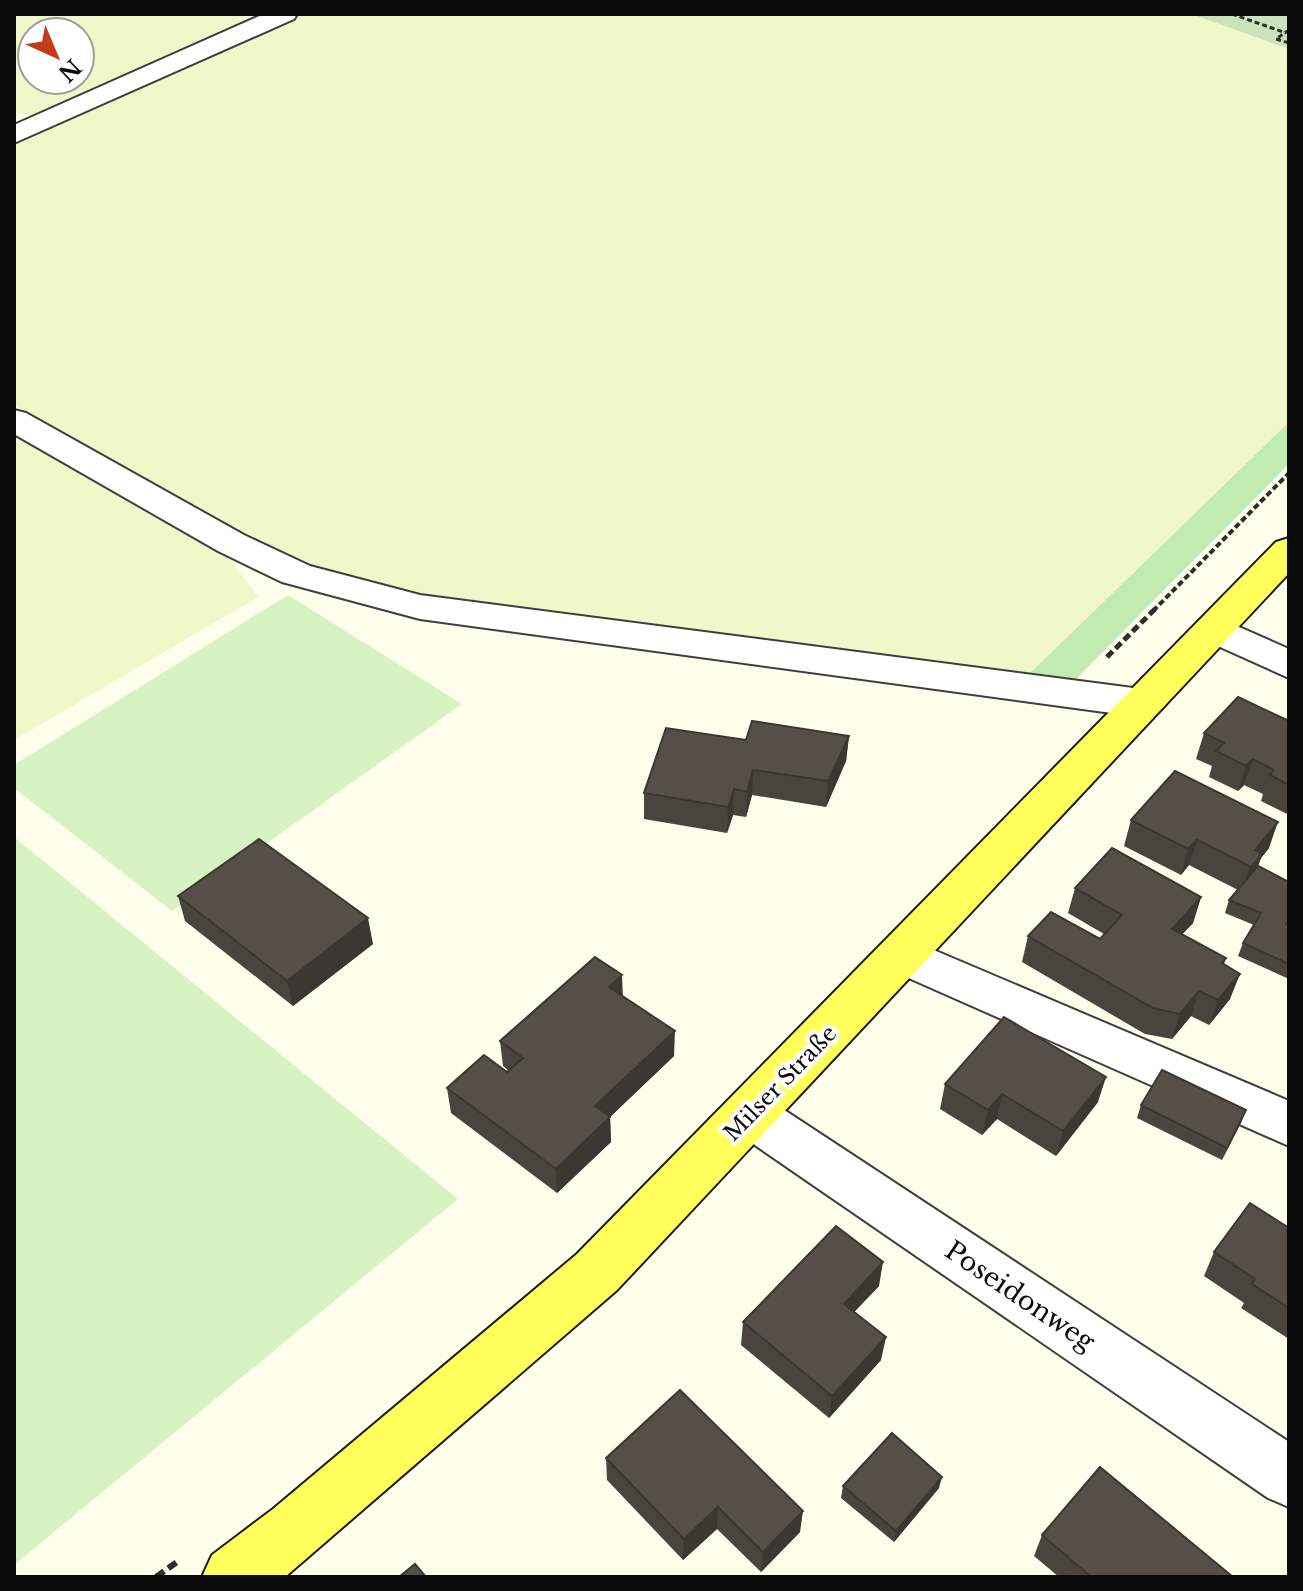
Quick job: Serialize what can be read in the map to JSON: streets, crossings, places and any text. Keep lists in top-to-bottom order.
{
  "streets": {
    "main road": ["Milser Straße"],
    "street": ["Poseidonweg"]
  },
  "crossings": [
    ["Milser Straße", "Poseidonweg"]
  ],
  "north": "bottom right"
}
